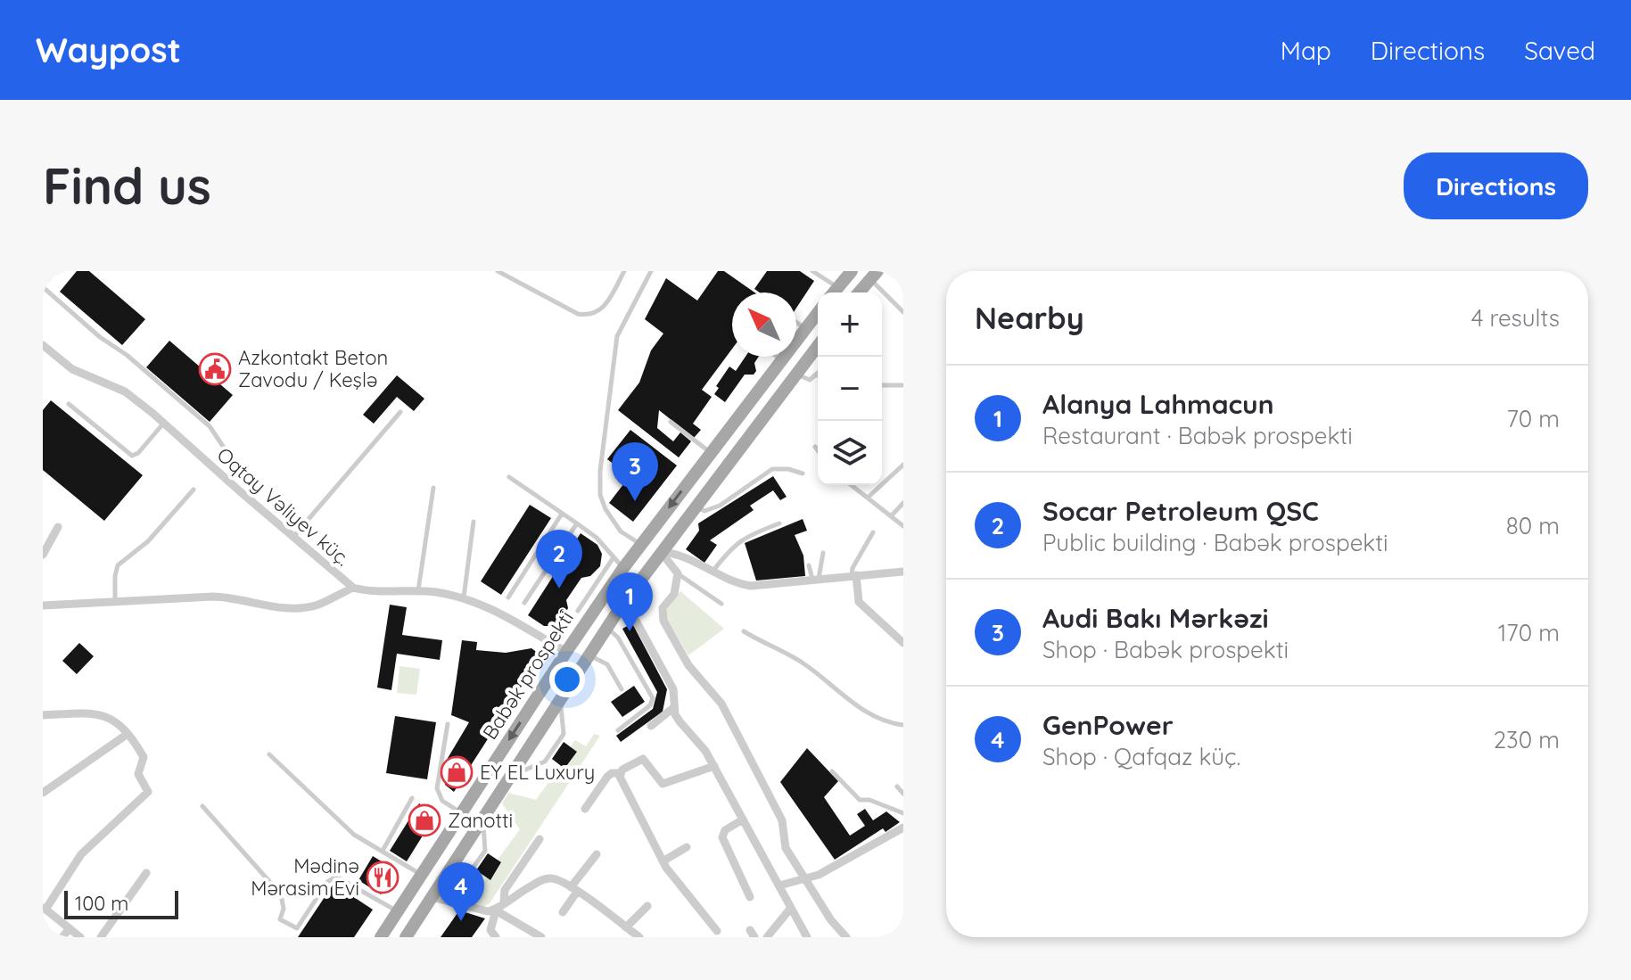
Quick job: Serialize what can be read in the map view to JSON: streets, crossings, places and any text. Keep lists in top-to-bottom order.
{
  "streets": {
    "main road": ["Babək prospekti"],
    "street": ["Oqtay Vəliyev küç."]
  },
  "crossings": [
    ["Oqtay Vəliyev küç.", "Babək prospekti"]
  ],
  "places": {
    "public building": ["Azkontakt Beton Zavodu / Keşlə"],
    "shop": ["EY EL Luxury", "Zanotti"],
    "restaurant": ["Mədinə Mərasim Evi"]
  },
  "scale_bar": "100 m",
  "north": "top left",
  "page": {
    "header": "Waypost",
    "nav": ["Map", "Directions", "Saved"],
    "buttons": "Directions",
    "title": "Find us",
    "heading": ["Nearby", "4 results"],
    "map_buttons": ["+", "−"],
    "list": [
      {
        "mark": "1",
        "name": "Alanya Lahmacun",
        "note": "Restaurant · Babək prospekti",
        "value": "70 m"
      },
      {
        "mark": "2",
        "name": "Socar Petroleum QSC",
        "note": "Public building · Babək prospekti",
        "value": "80 m"
      },
      {
        "mark": "3",
        "name": "Audi Bakı Mərkəzi",
        "note": "Shop · Babək prospekti",
        "value": "170 m"
      },
      {
        "mark": "4",
        "name": "GenPower",
        "note": "Shop · Qafqaz küç.",
        "value": "230 m"
      }
    ],
    "pins": [
      "3",
      "2",
      "1",
      "4"
    ],
    "scale": "100 m"
  }
}
